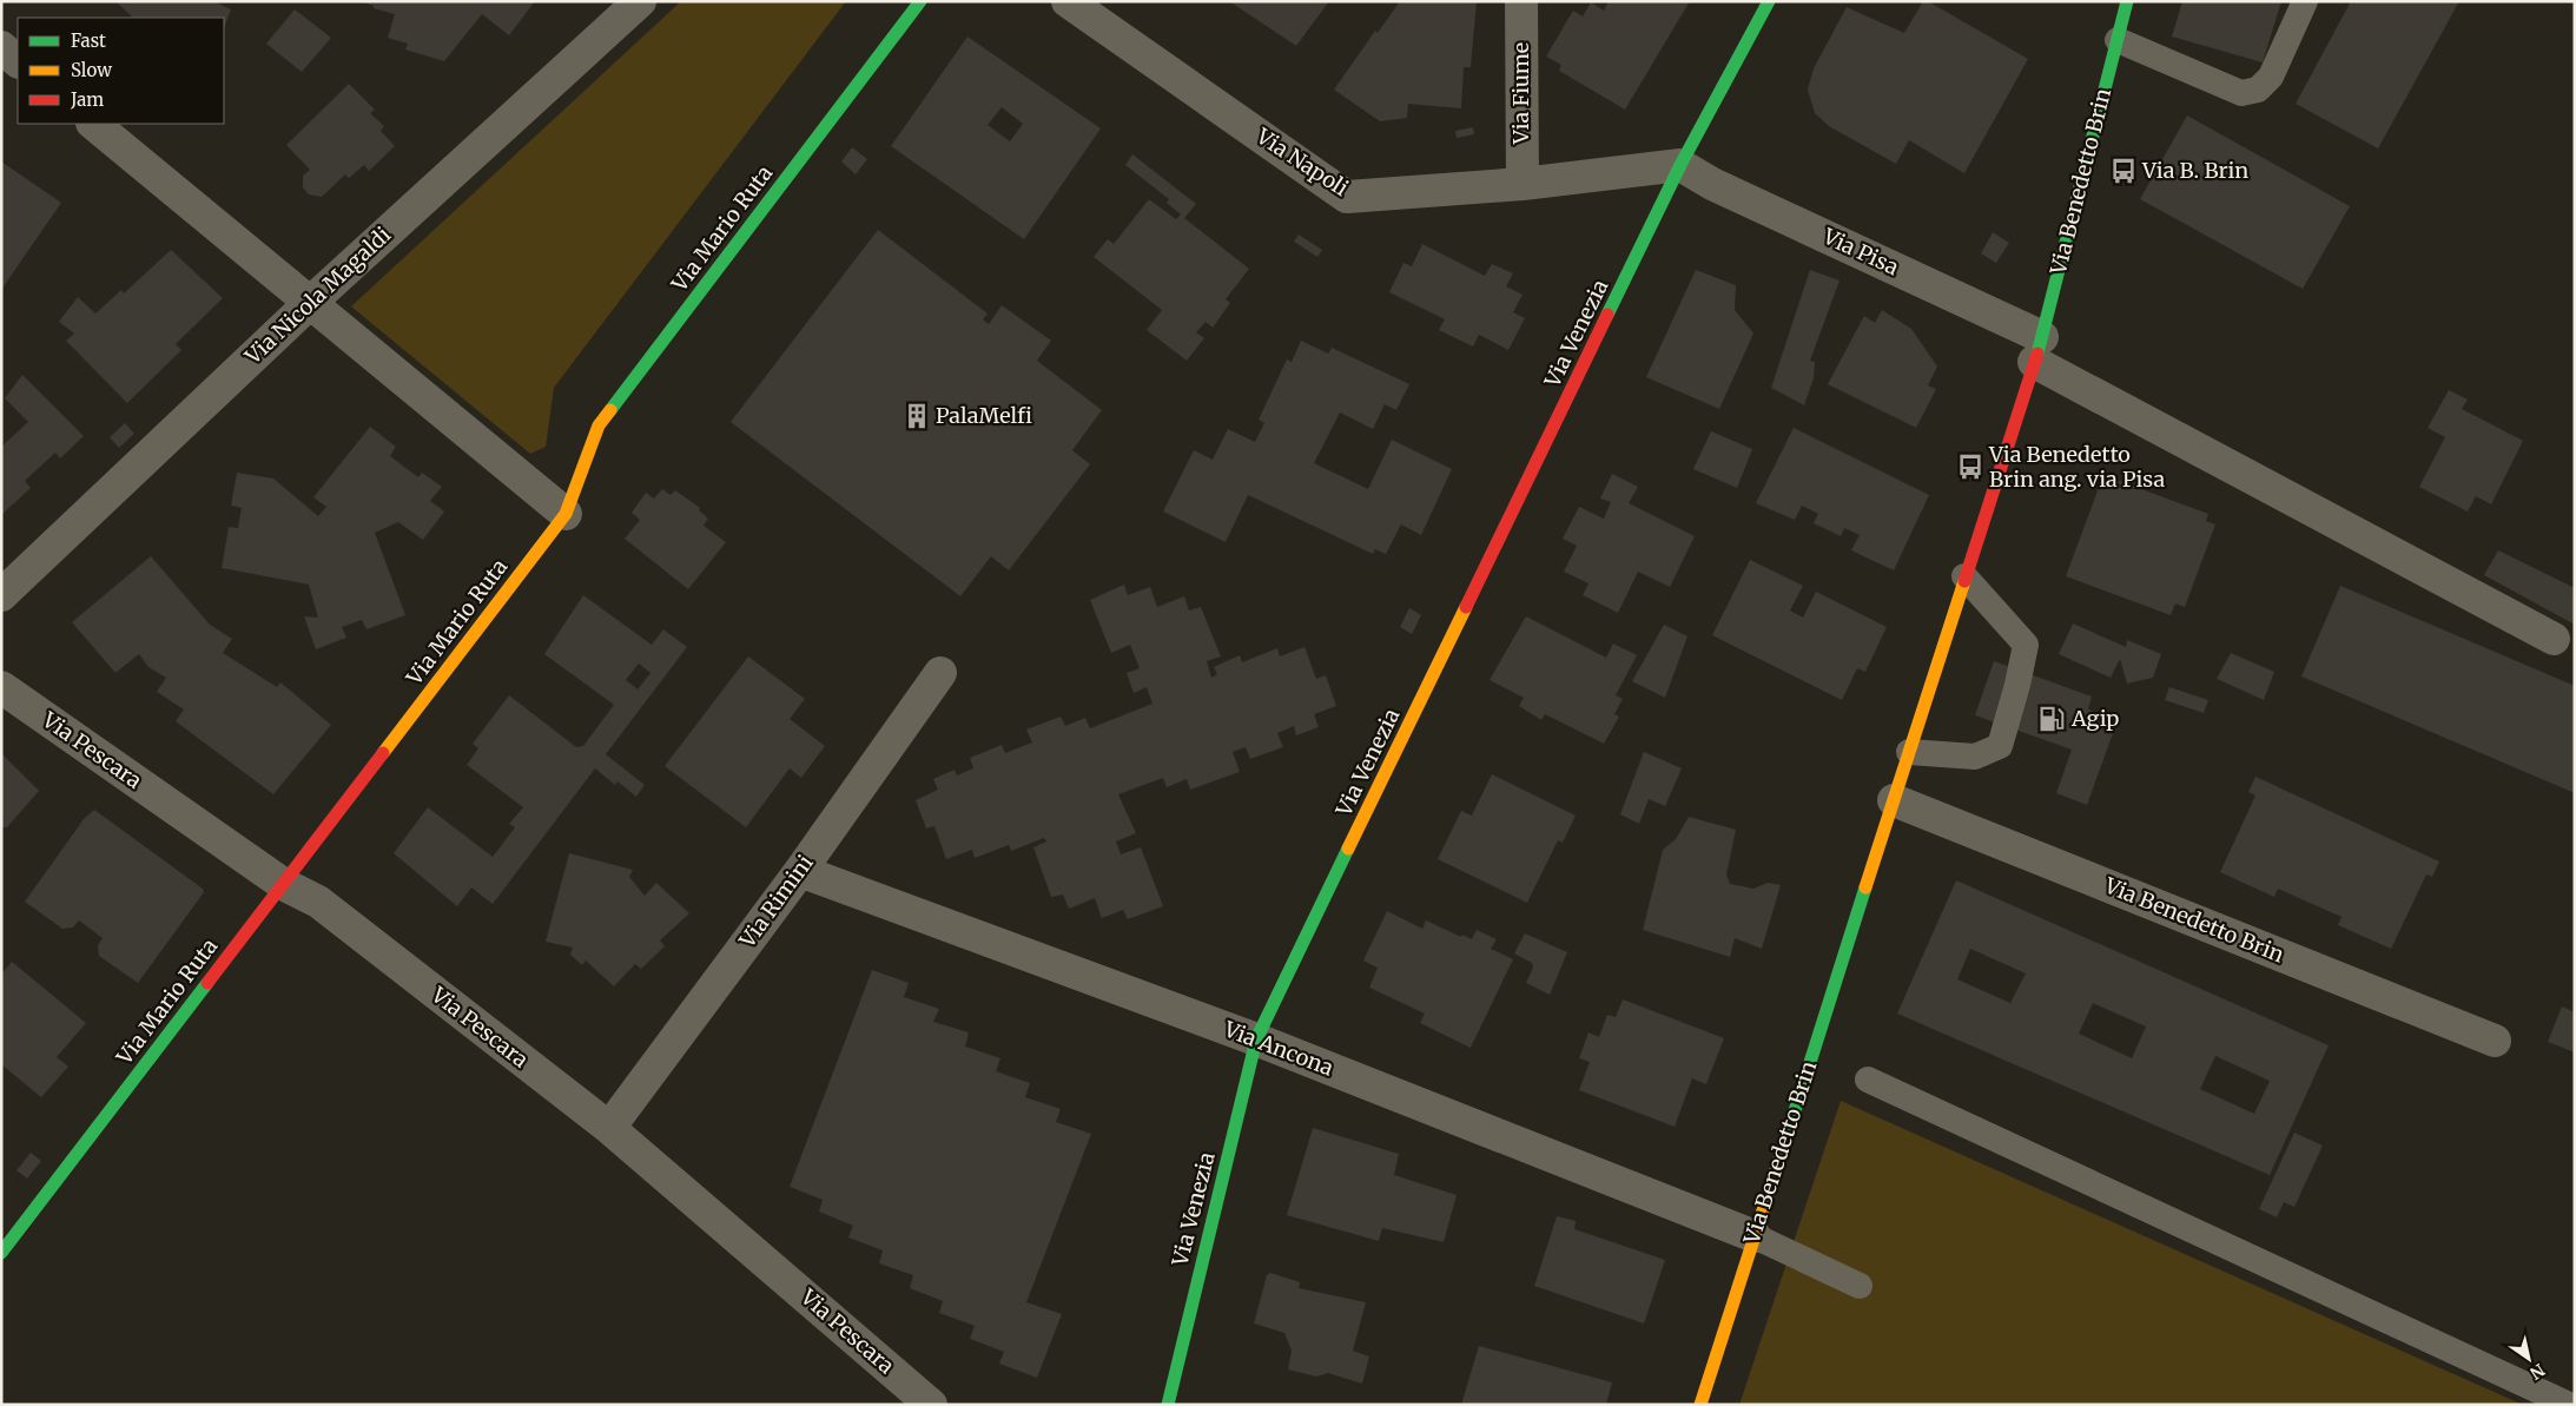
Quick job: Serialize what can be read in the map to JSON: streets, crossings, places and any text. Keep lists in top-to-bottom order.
{
  "streets": {
    "street": [
      "Via Fiume",
      "Via Napoli",
      "Via Benedetto Brin",
      "Via Mario Ruta",
      "Via Pisa",
      "Via Nicola Magaldi",
      "Via Venezia",
      "Via Pescara",
      "Via Rimini",
      "Via Ancona"
    ]
  },
  "crossings": [
    ["Via Fiume", "Via Napoli"],
    ["Via Napoli", "Via Pisa"],
    ["Via Napoli", "Via Venezia"],
    ["Via Benedetto Brin", "Via Pisa"],
    ["Via Benedetto Brin", "Via Ancona"],
    ["Via Mario Ruta", "Via Pescara"],
    ["Via Pisa", "Via Venezia"],
    ["Via Venezia", "Via Ancona"],
    ["Via Pescara", "Via Rimini"],
    ["Via Rimini", "Via Ancona"]
  ],
  "places": {
    "bus stop": ["Via B. Brin", "Via Benedetto Brin ang. via Pisa"],
    "building": ["PalaMelfi"],
    "fuel station": ["Agip"]
  },
  "legend": ["Fast", "Slow", "Jam"],
  "north": "bottom right"
}
